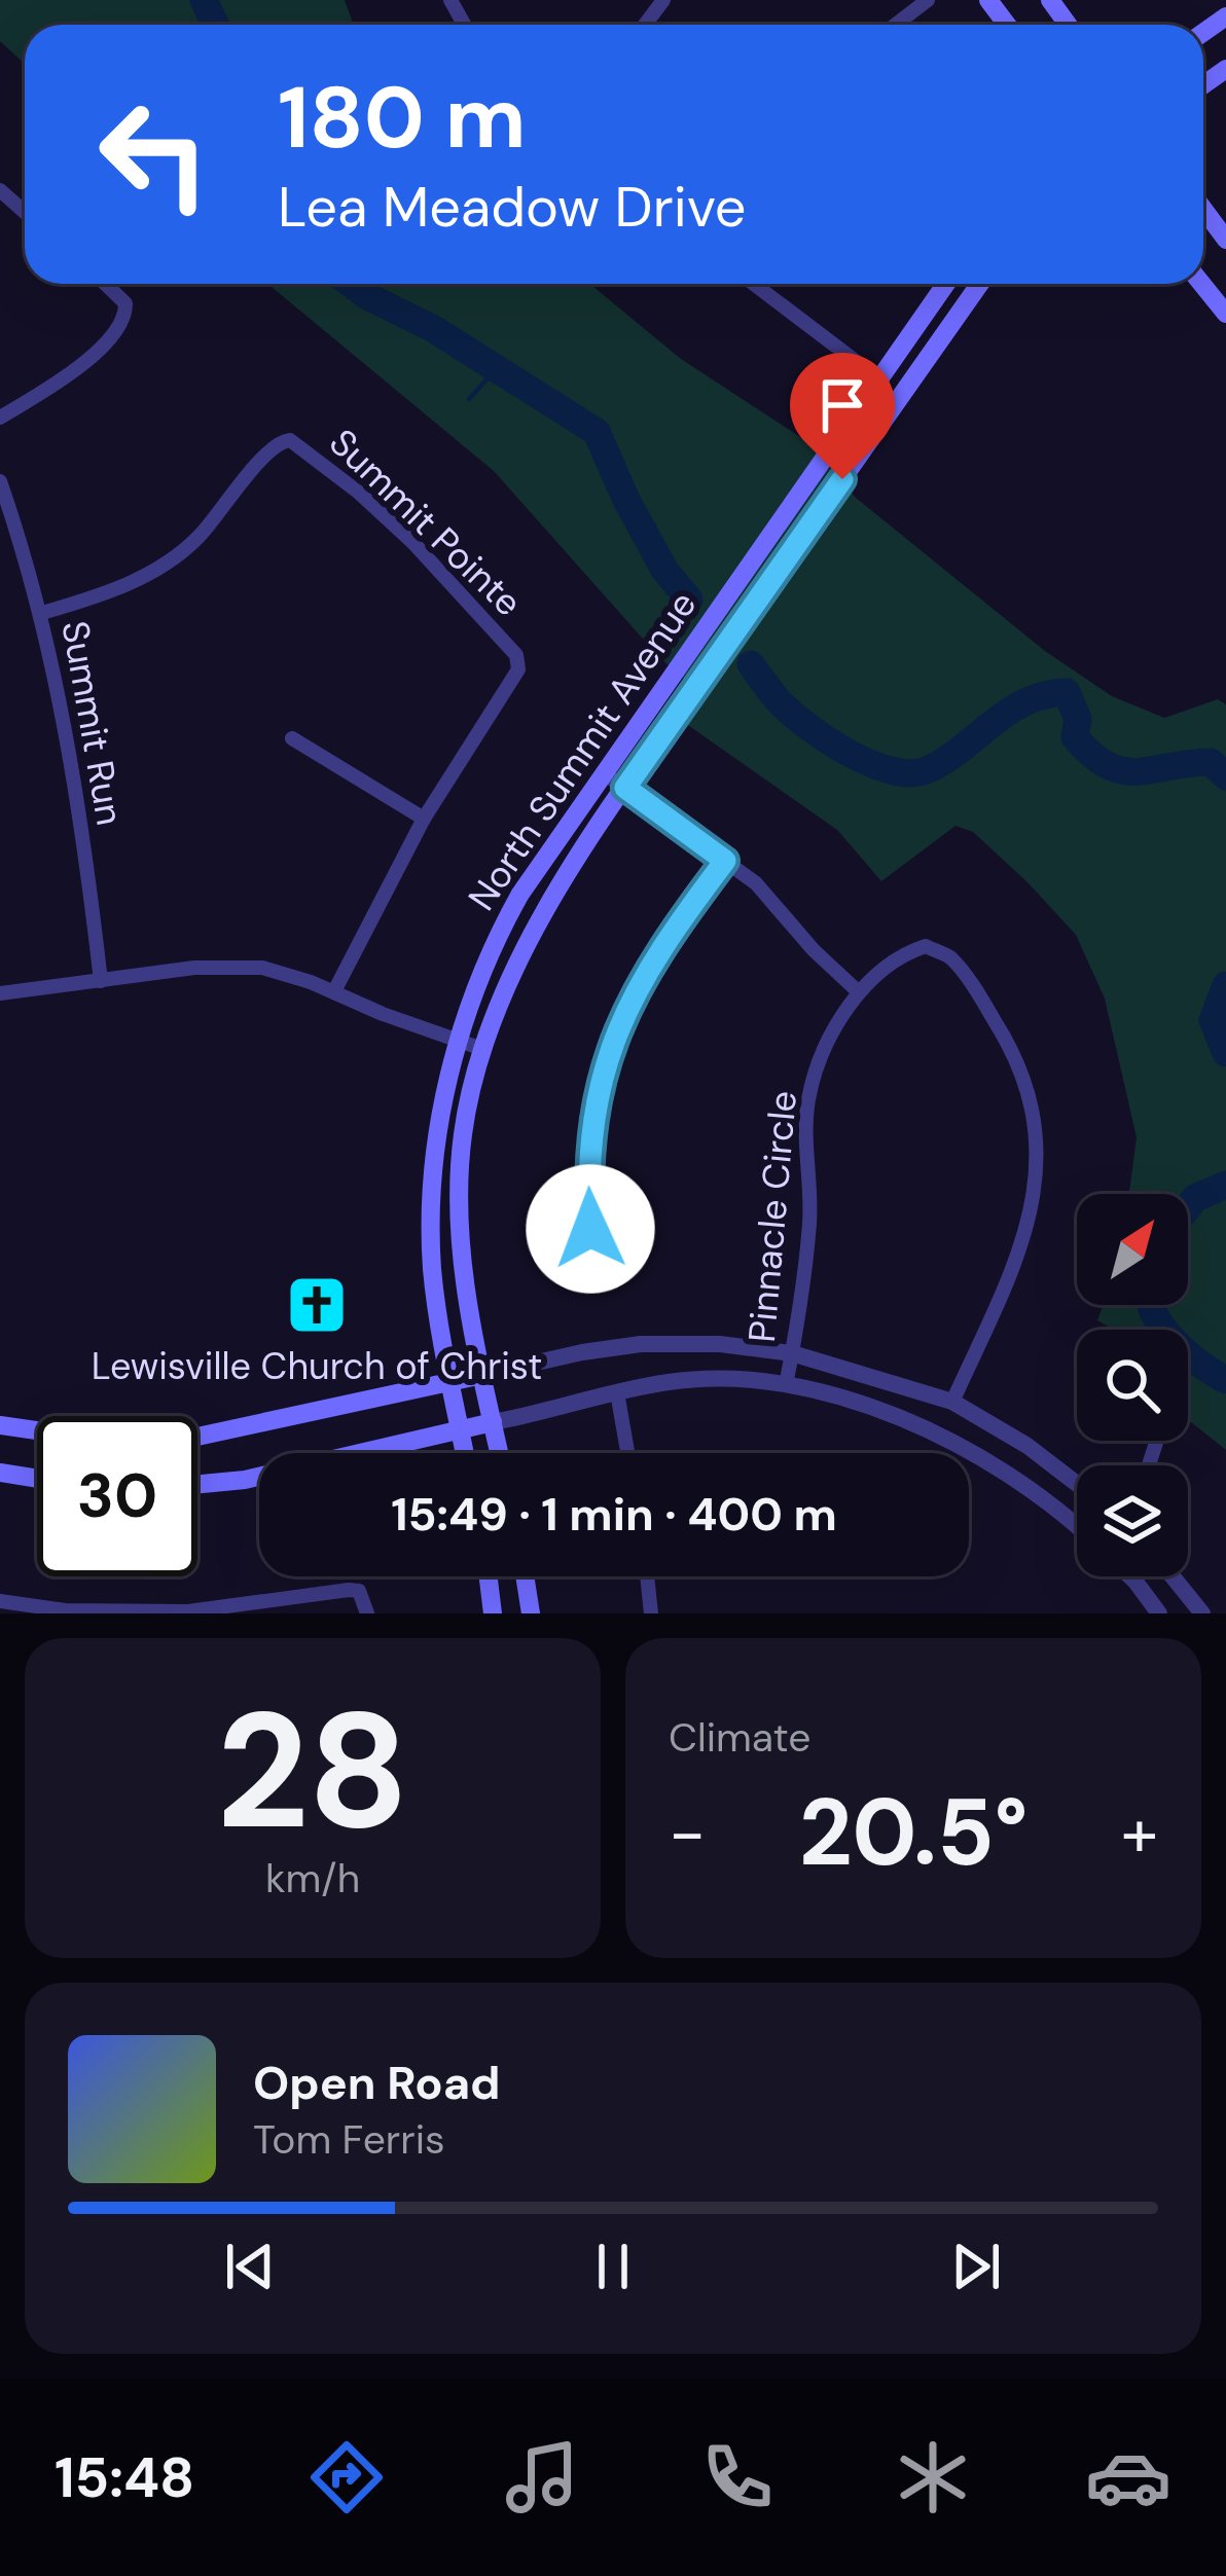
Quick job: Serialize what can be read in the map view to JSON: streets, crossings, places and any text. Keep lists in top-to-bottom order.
{
  "streets": {
    "main road": ["North Summit Avenue"],
    "street": ["Summit Pointe", "Summit Run", "Pinnacle Circle"]
  },
  "crossings": [
    ["Summit Pointe", "Summit Run"]
  ],
  "places": {
    "church": ["Lewisville Church of Christ"]
  },
  "north": "top right",
  "page": {
    "turn": ["180 m", "Lea Meadow Drive"],
    "limit": "30",
    "trip": "15:49 · 1 min · 400 m",
    "tile": [
      ["28", "km/h"],
      "Climate"
    ],
    "heat": ["−", "20.5°", "+"],
    "song": ["Open Road", "Tom Ferris"],
    "tabs": "15:48"
  }
}
